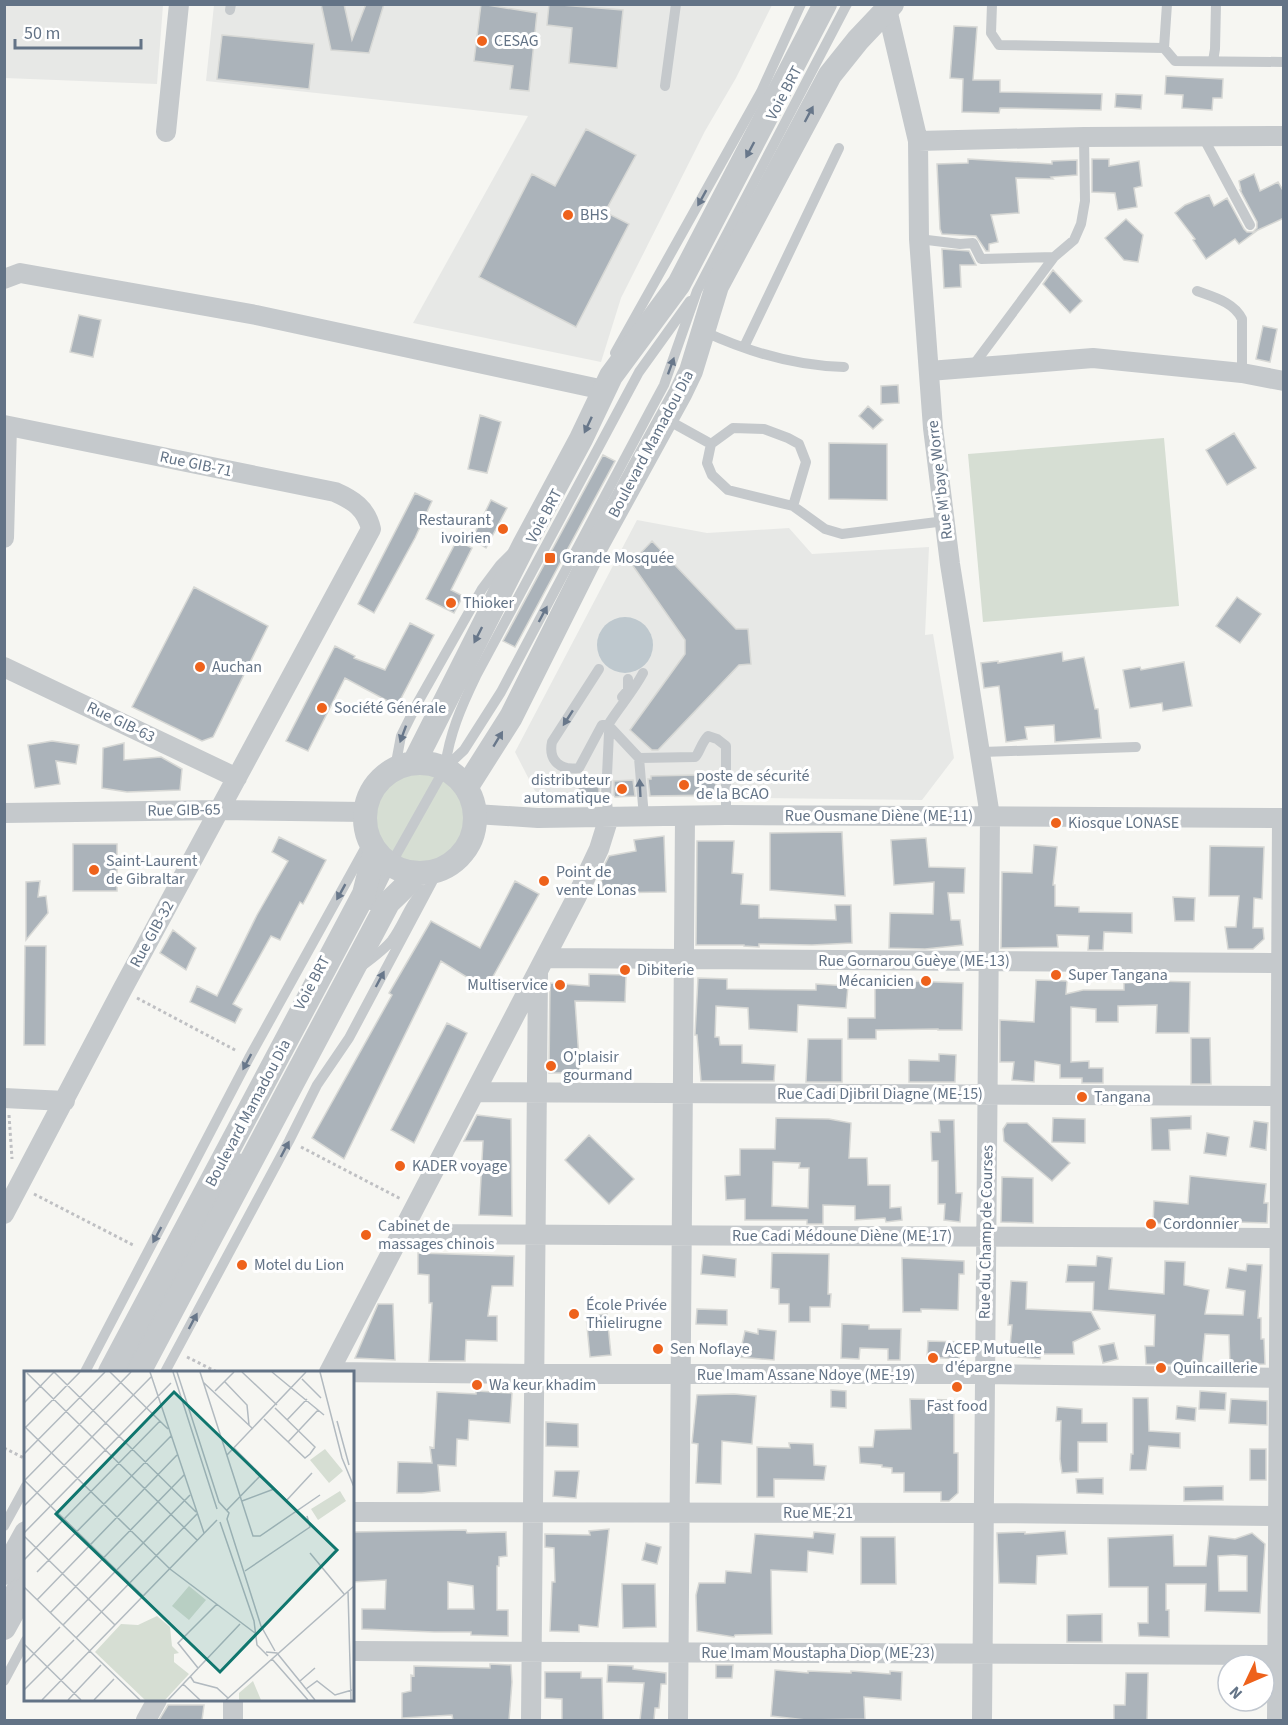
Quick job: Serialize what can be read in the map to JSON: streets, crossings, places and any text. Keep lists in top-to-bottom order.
{
  "streets": {
    "street": [
      "Boulevard Mamadou Dia",
      "Rue GIB-71",
      "Rue M'baye Worre",
      "Rue GIB-63",
      "Rue GIB-65",
      "Rue Ousmane Diène (ME-11)",
      "Rue GIB-32",
      "Rue Gornarou Guèye (ME-13)",
      "Rue Cadi Djibril Diagne (ME-15)",
      "Rue du Champ de Courses",
      "Rue Cadi Médoune Diène (ME-17)",
      "Rue Imam Assane Ndoye (ME-19)",
      "Rue ME-21",
      "Rue Imam Moustapha Diop (ME-23)"
    ],
    "lane": ["Voie BRT"]
  },
  "crossings": [
    ["Voie BRT", "Boulevard Mamadou Dia"],
    ["Boulevard Mamadou Dia", "Rue M'baye Worre"],
    ["Rue GIB-71", "Rue GIB-32"],
    ["Rue M'baye Worre", "Rue Ousmane Diène (ME-11)"],
    ["Rue M'baye Worre", "Rue du Champ de Courses"],
    ["Rue GIB-63", "Rue GIB-32"],
    ["Rue GIB-65", "Rue GIB-32"],
    ["Rue Ousmane Diène (ME-11)", "Rue du Champ de Courses"],
    ["Rue Gornarou Guèye (ME-13)", "Rue du Champ de Courses"],
    ["Rue Cadi Djibril Diagne (ME-15)", "Rue du Champ de Courses"],
    ["Rue du Champ de Courses", "Rue Cadi Médoune Diène (ME-17)"],
    ["Rue du Champ de Courses", "Rue Imam Assane Ndoye (ME-19)"],
    ["Rue du Champ de Courses", "Rue ME-21"],
    ["Rue du Champ de Courses", "Rue Imam Moustapha Diop (ME-23)"]
  ],
  "places": {
    "other": [
      "CESAG",
      "BHS",
      "Restaurant ivoirien",
      "Thioker",
      "Auchan",
      "Société Générale",
      "poste de sécurité de la BCAO",
      "distributeur automatique",
      "Kiosque LONASE",
      "Saint-Laurent de Gibraltar",
      "Point de vente Lonas",
      "Dibiterie",
      "Super Tangana",
      "Mécanicien",
      "Multiservice",
      "O'plaisir gourmand",
      "Tangana",
      "KADER voyage",
      "Cordonnier",
      "Cabinet de massages chinois",
      "Motel du Lion",
      "École Privée Thielirugne",
      "Sen Noflaye",
      "ACEP Mutuelle d'épargne",
      "Quincaillerie",
      "Wa keur khadim",
      "Fast food"
    ],
    "transit": ["Grande Mosquée"]
  },
  "scale_bar": "50 m",
  "north": "bottom left"
}
